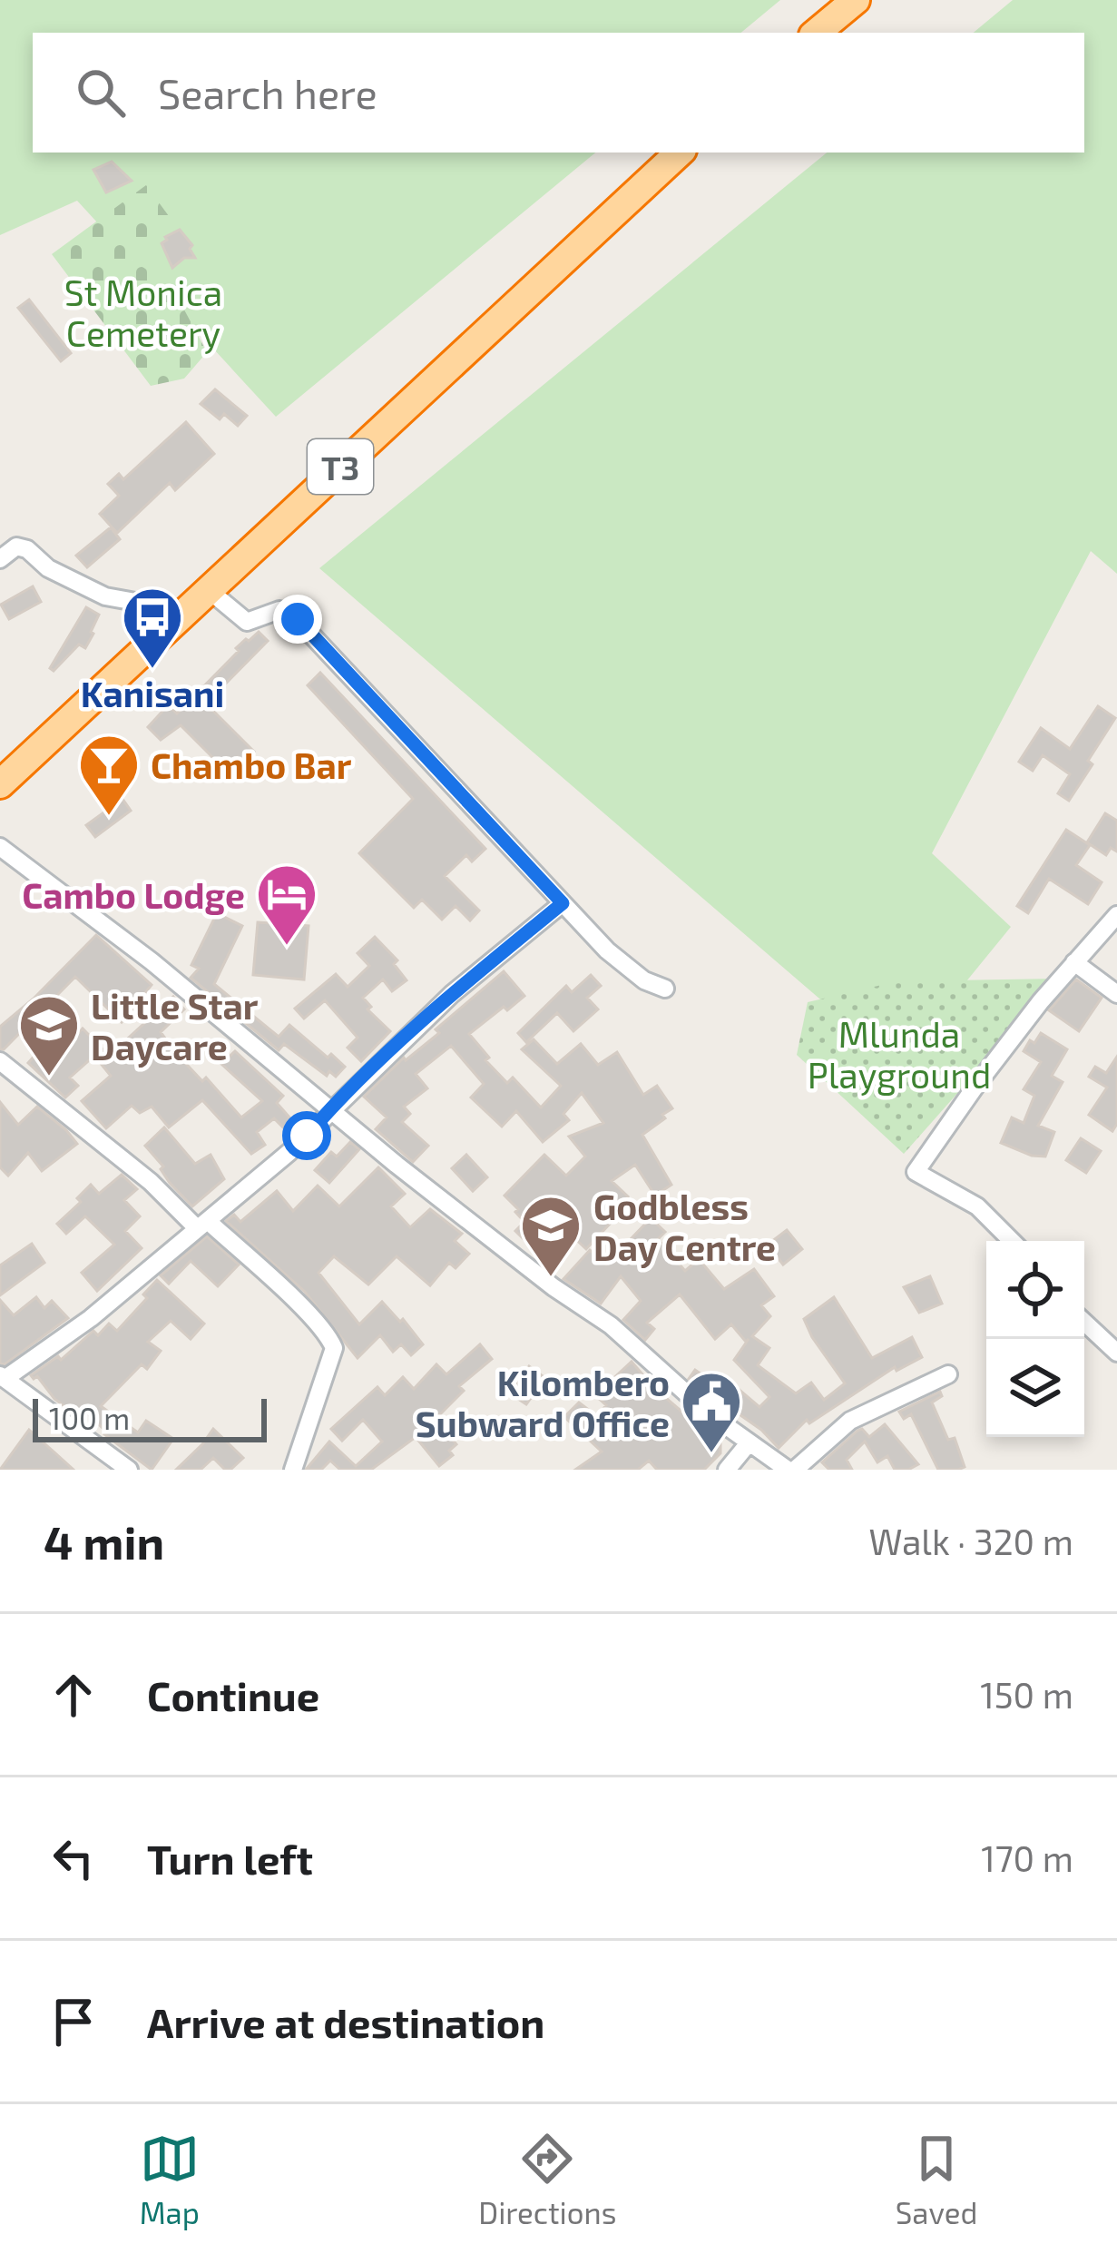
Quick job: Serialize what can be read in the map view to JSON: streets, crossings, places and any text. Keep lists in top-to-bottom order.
{
  "streets": {
    "highway": ["T3"]
  },
  "parks": ["St Monica Cemetery", "Mlunda Playground"],
  "places": {
    "bus stop": ["Kanisani"],
    "bar": ["Chambo Bar"],
    "hotel": ["Cambo Lodge"],
    "school or university": ["Little Star Daycare", "Godbless Day Centre"],
    "public building": ["Kilombero Subward Office"]
  },
  "scale_bar": "100 m",
  "page": {
    "search": "Search here",
    "scale": "100 m",
    "heading": ["4 min", "Walk · 320 m"],
    "list": [
      ["Continue", "150 m"],
      ["Turn left", "170 m"],
      "Arrive at destination"
    ],
    "nav": ["Map", "Directions", "Saved"]
  }
}
